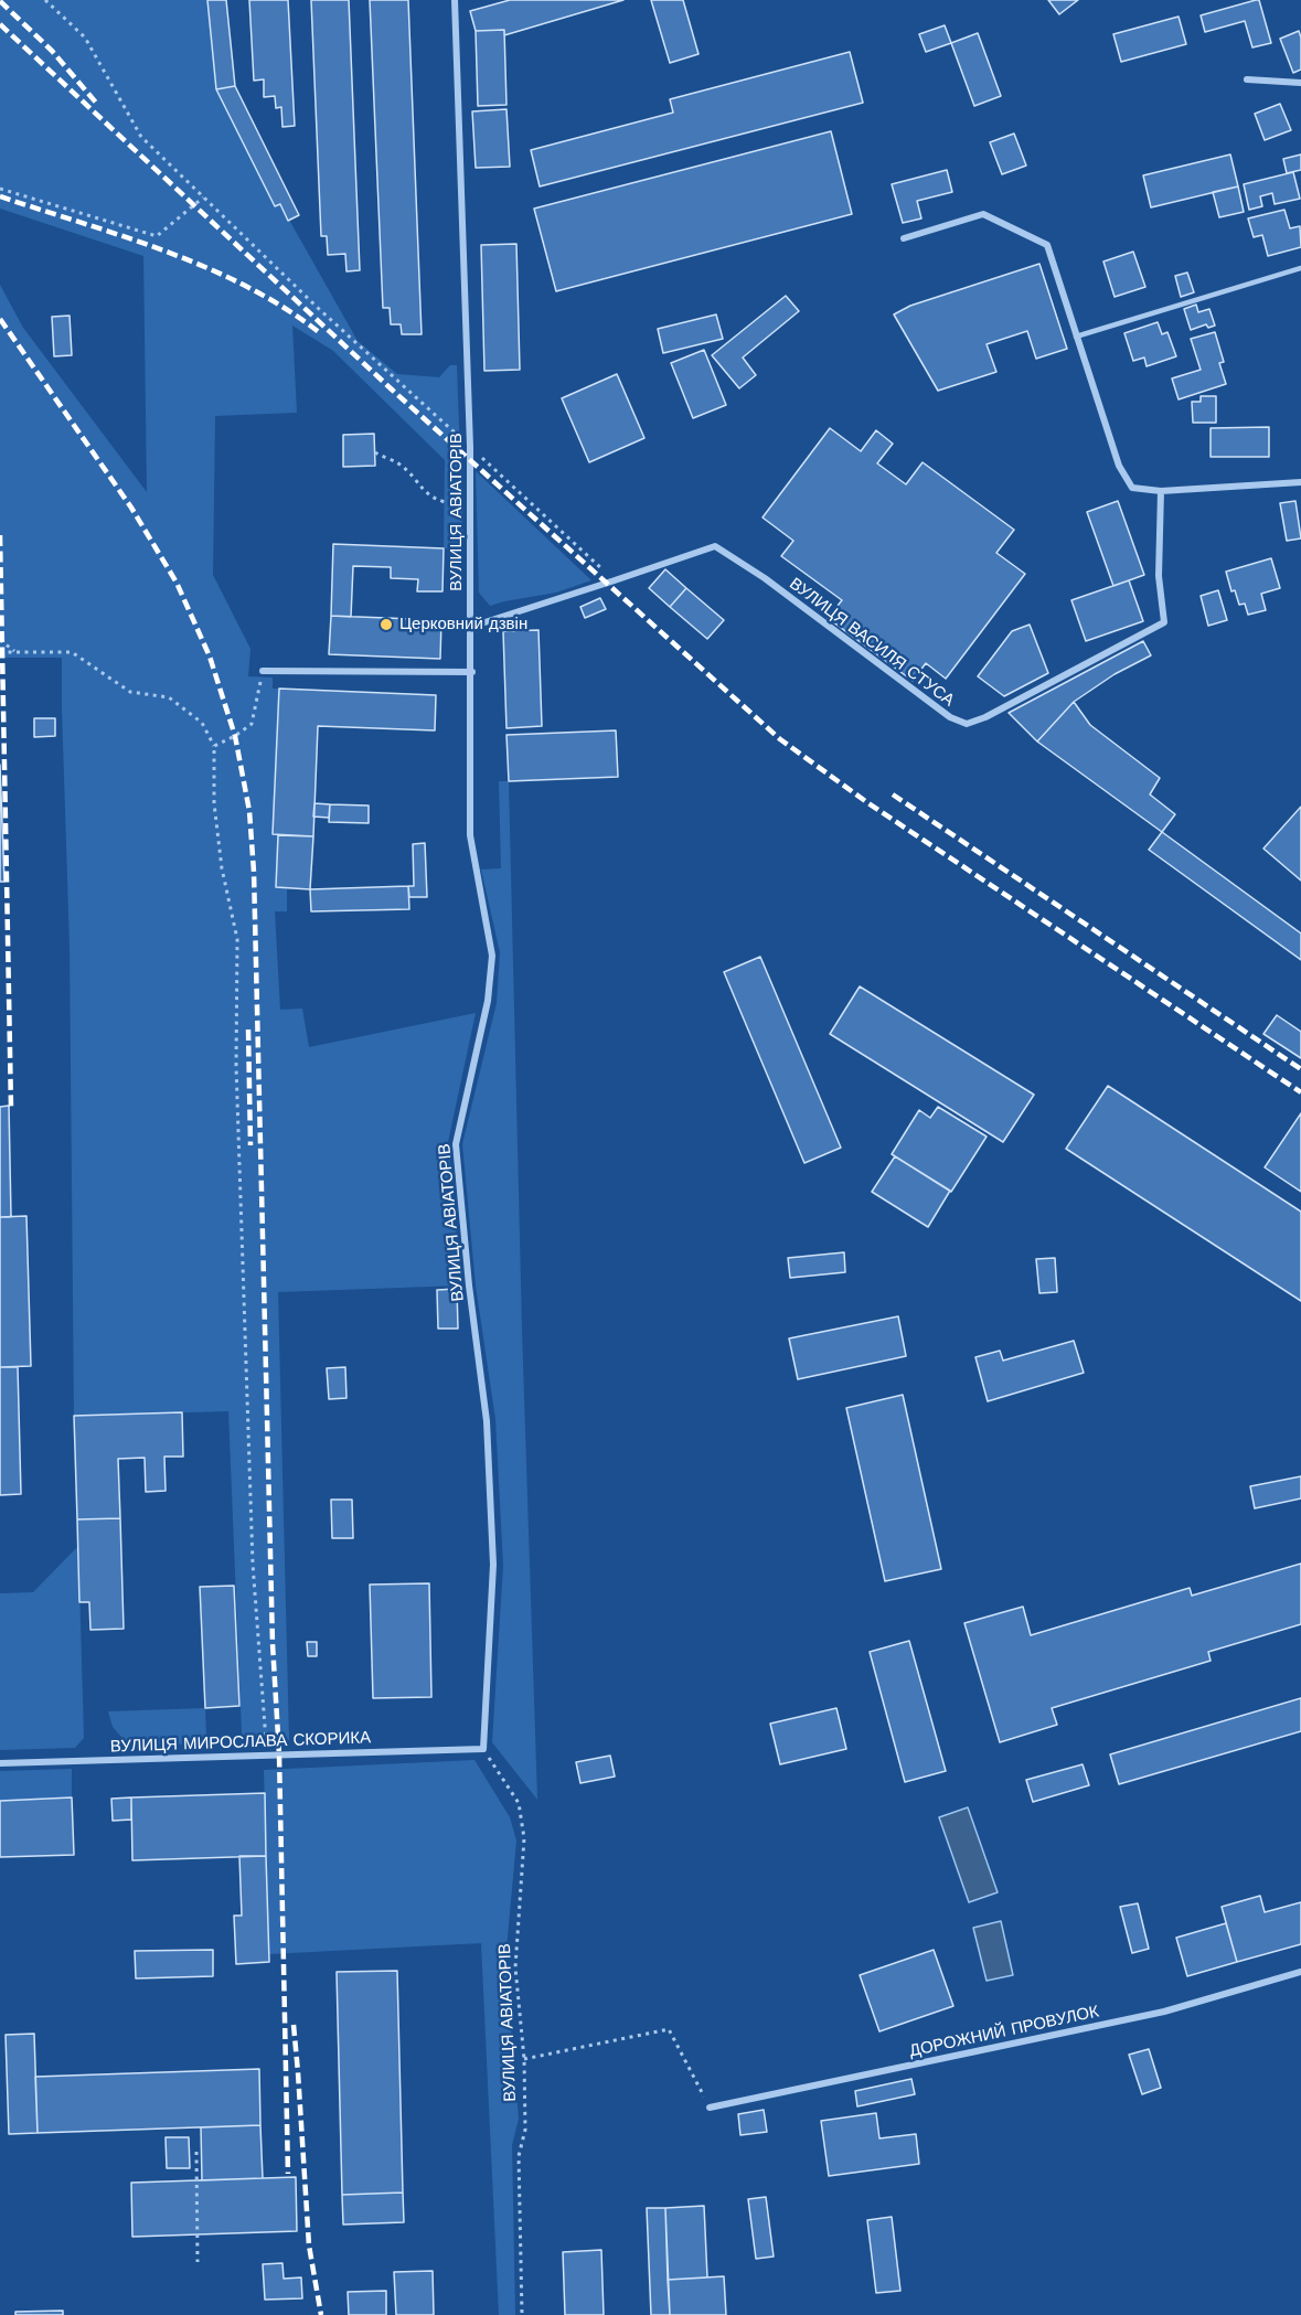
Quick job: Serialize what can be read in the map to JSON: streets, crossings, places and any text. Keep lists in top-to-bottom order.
{
  "streets": {
    "street": [
      "ВУЛИЦЯ АВІАТОРІВ",
      "ВУЛИЦЯ ВАСИЛЯ СТУСА",
      "ВУЛИЦЯ МИРОСЛАВА СКОРИКА",
      "ДОРОЖНИЙ ПРОВУЛОК"
    ]
  },
  "crossings": [
    ["ВУЛИЦЯ АВІАТОРІВ", "ВУЛИЦЯ ВАСИЛЯ СТУСА"],
    ["ВУЛИЦЯ АВІАТОРІВ", "ВУЛИЦЯ МИРОСЛАВА СКОРИКА"]
  ],
  "places": ["Церковний дзвін"]
}
